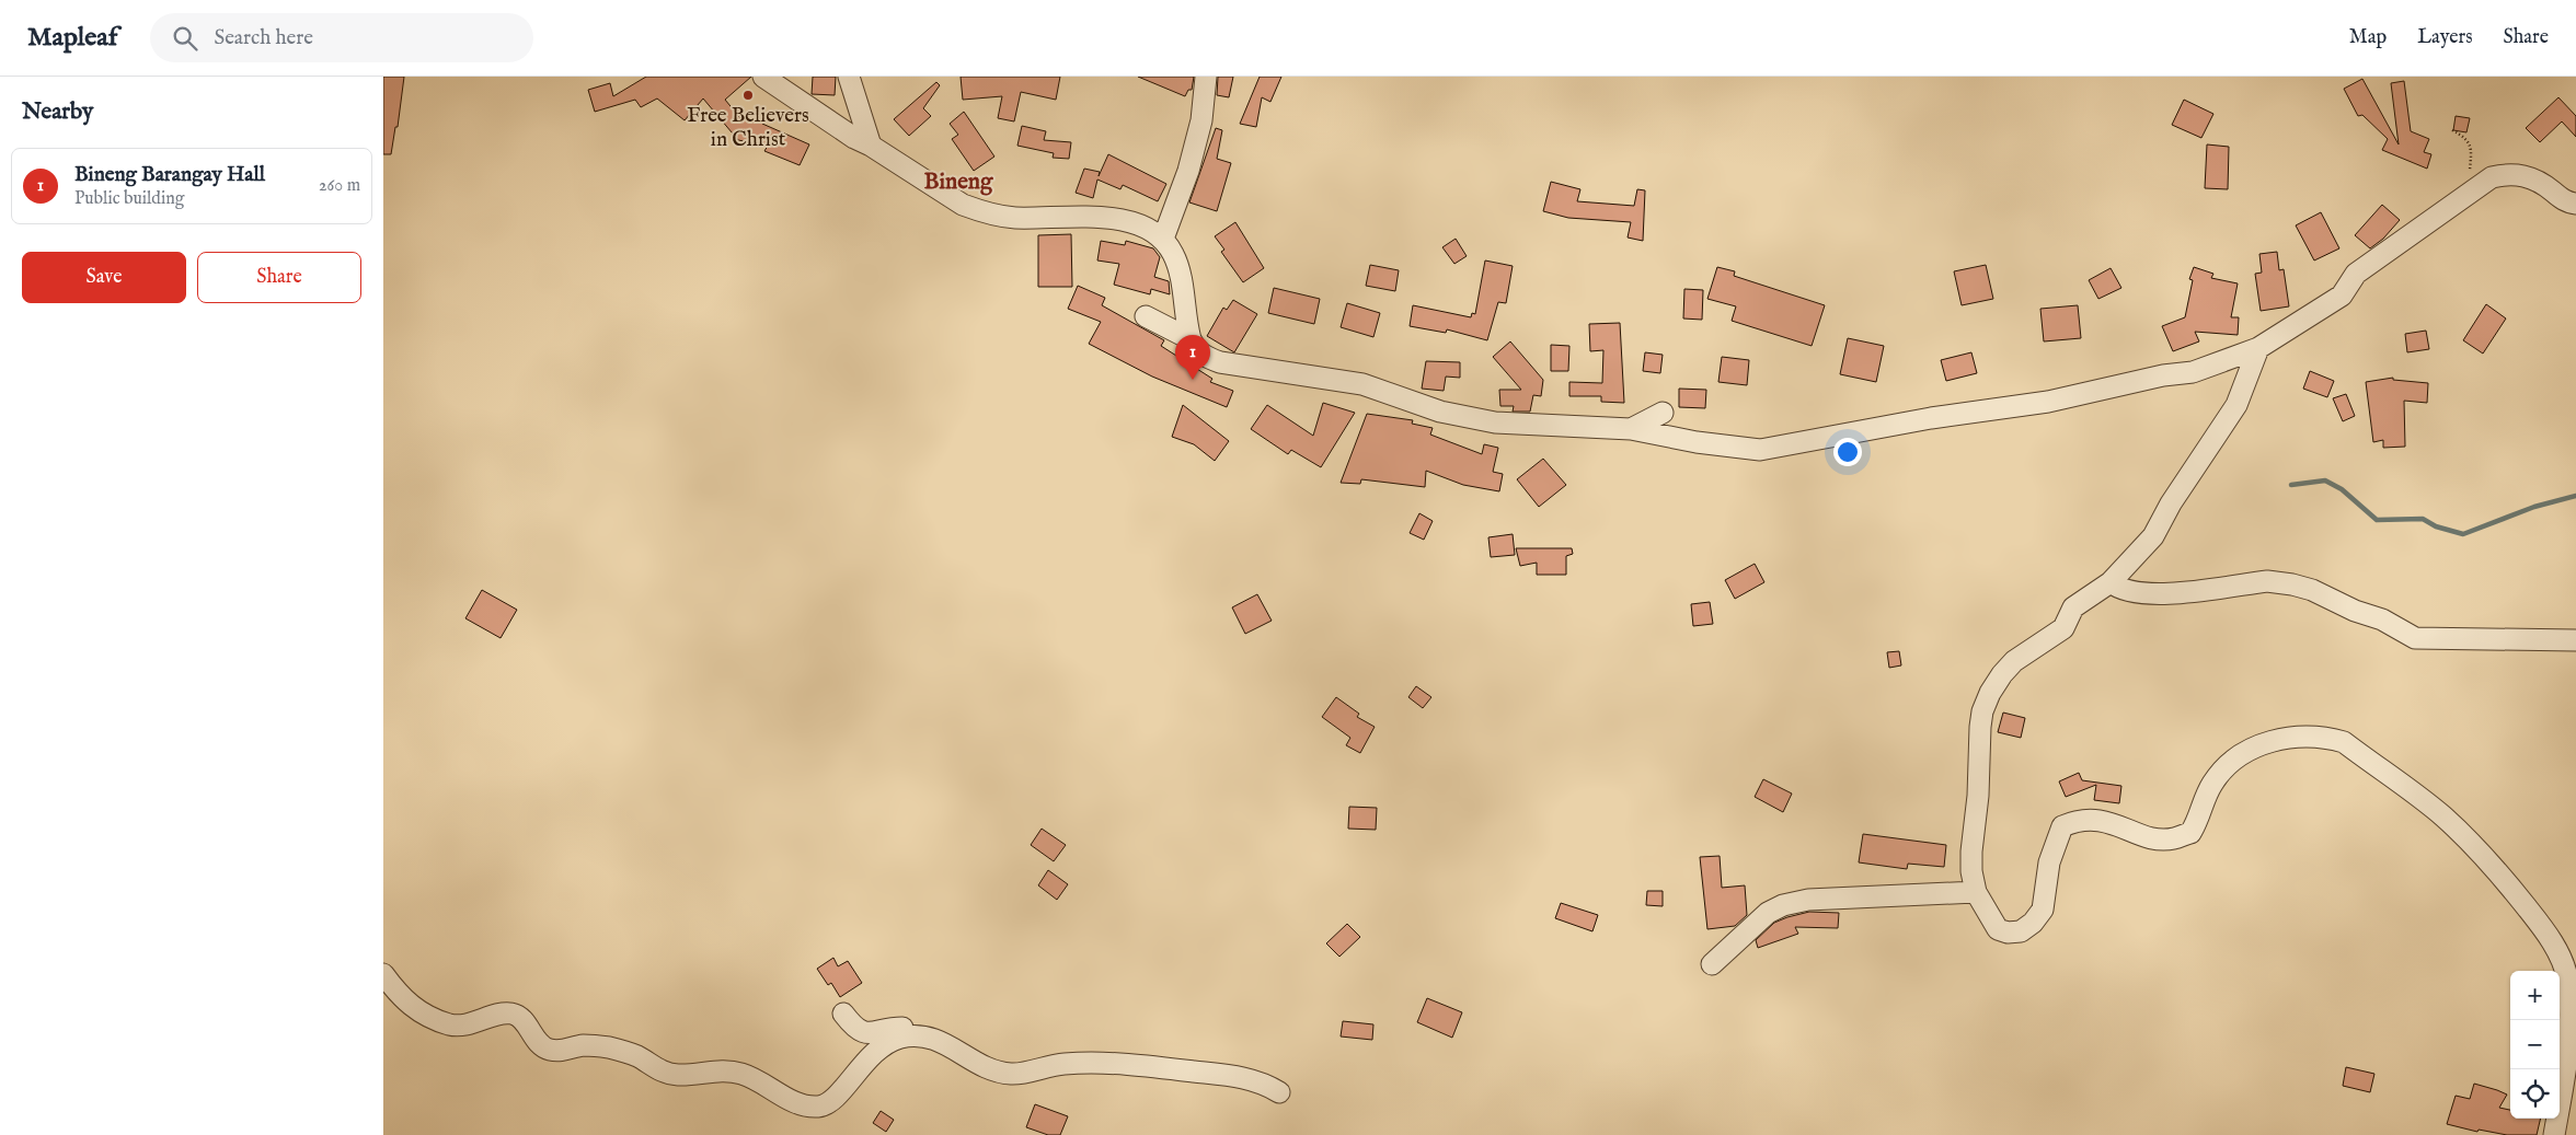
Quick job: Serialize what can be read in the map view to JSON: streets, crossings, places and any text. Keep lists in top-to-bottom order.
{
  "districts": ["Bineng"],
  "places": ["Free Believers in Christ"],
  "page": {
    "header": "Mapleaf",
    "search": "Search here",
    "nav": ["Map", "Layers", "Share"],
    "heading": "Nearby",
    "list": [
      {
        "mark": "1",
        "name": "Bineng Barangay Hall",
        "note": "Public building",
        "value": "260 m"
      }
    ],
    "buttons": ["Save", "Share"],
    "pins": "1",
    "map_buttons": ["+", "−"]
  }
}
